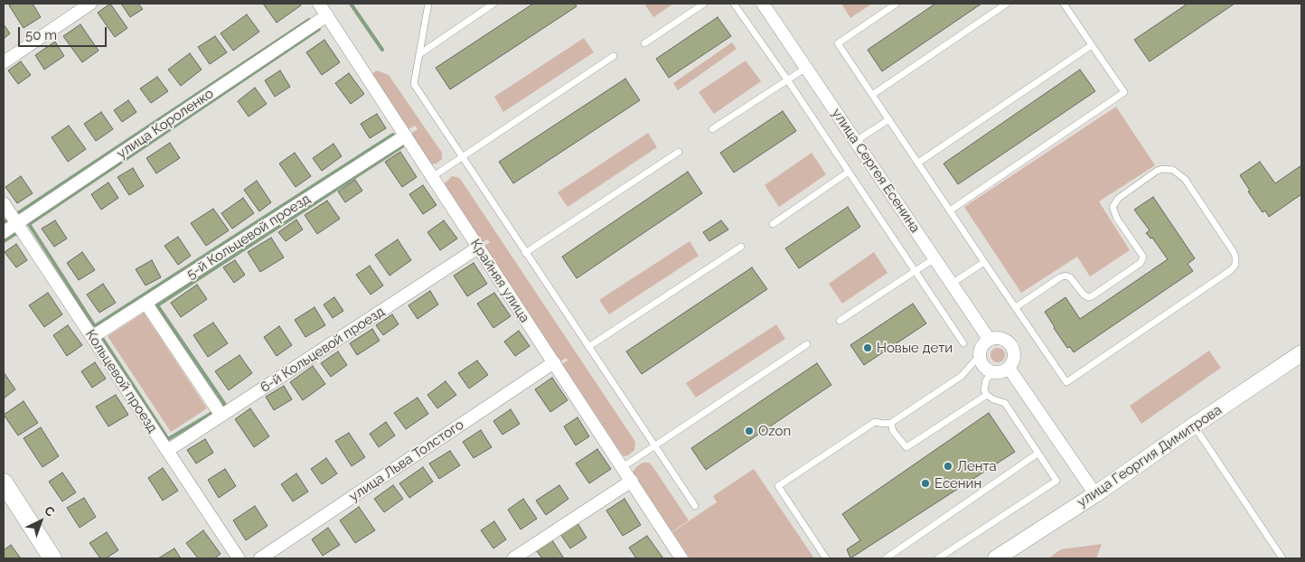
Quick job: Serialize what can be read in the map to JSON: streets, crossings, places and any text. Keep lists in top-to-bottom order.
{
  "streets": {
    "street": [
      "улица Короленко",
      "улица Сергея Есенина",
      "5-й Кольцевой проезд",
      "Крайняя улица",
      "6-й Кольцевой проезд",
      "Кольцевой проезд",
      "улица Георгия Димитрова",
      "улица Льва Толстого"
    ]
  },
  "crossings": [
    ["улица Короленко", "Крайняя улица"],
    ["улица Короленко", "Кольцевой проезд"],
    ["5-й Кольцевой проезд", "Крайняя улица"],
    ["5-й Кольцевой проезд", "Кольцевой проезд"],
    ["Крайняя улица", "6-й Кольцевой проезд"],
    ["Крайняя улица", "улица Льва Толстого"],
    ["6-й Кольцевой проезд", "Кольцевой проезд"]
  ],
  "places": [
    "Новые дети",
    "Ozon",
    "Лента",
    "Есенин"
  ],
  "scale_bar": "50 m",
  "north": "top right"
}
